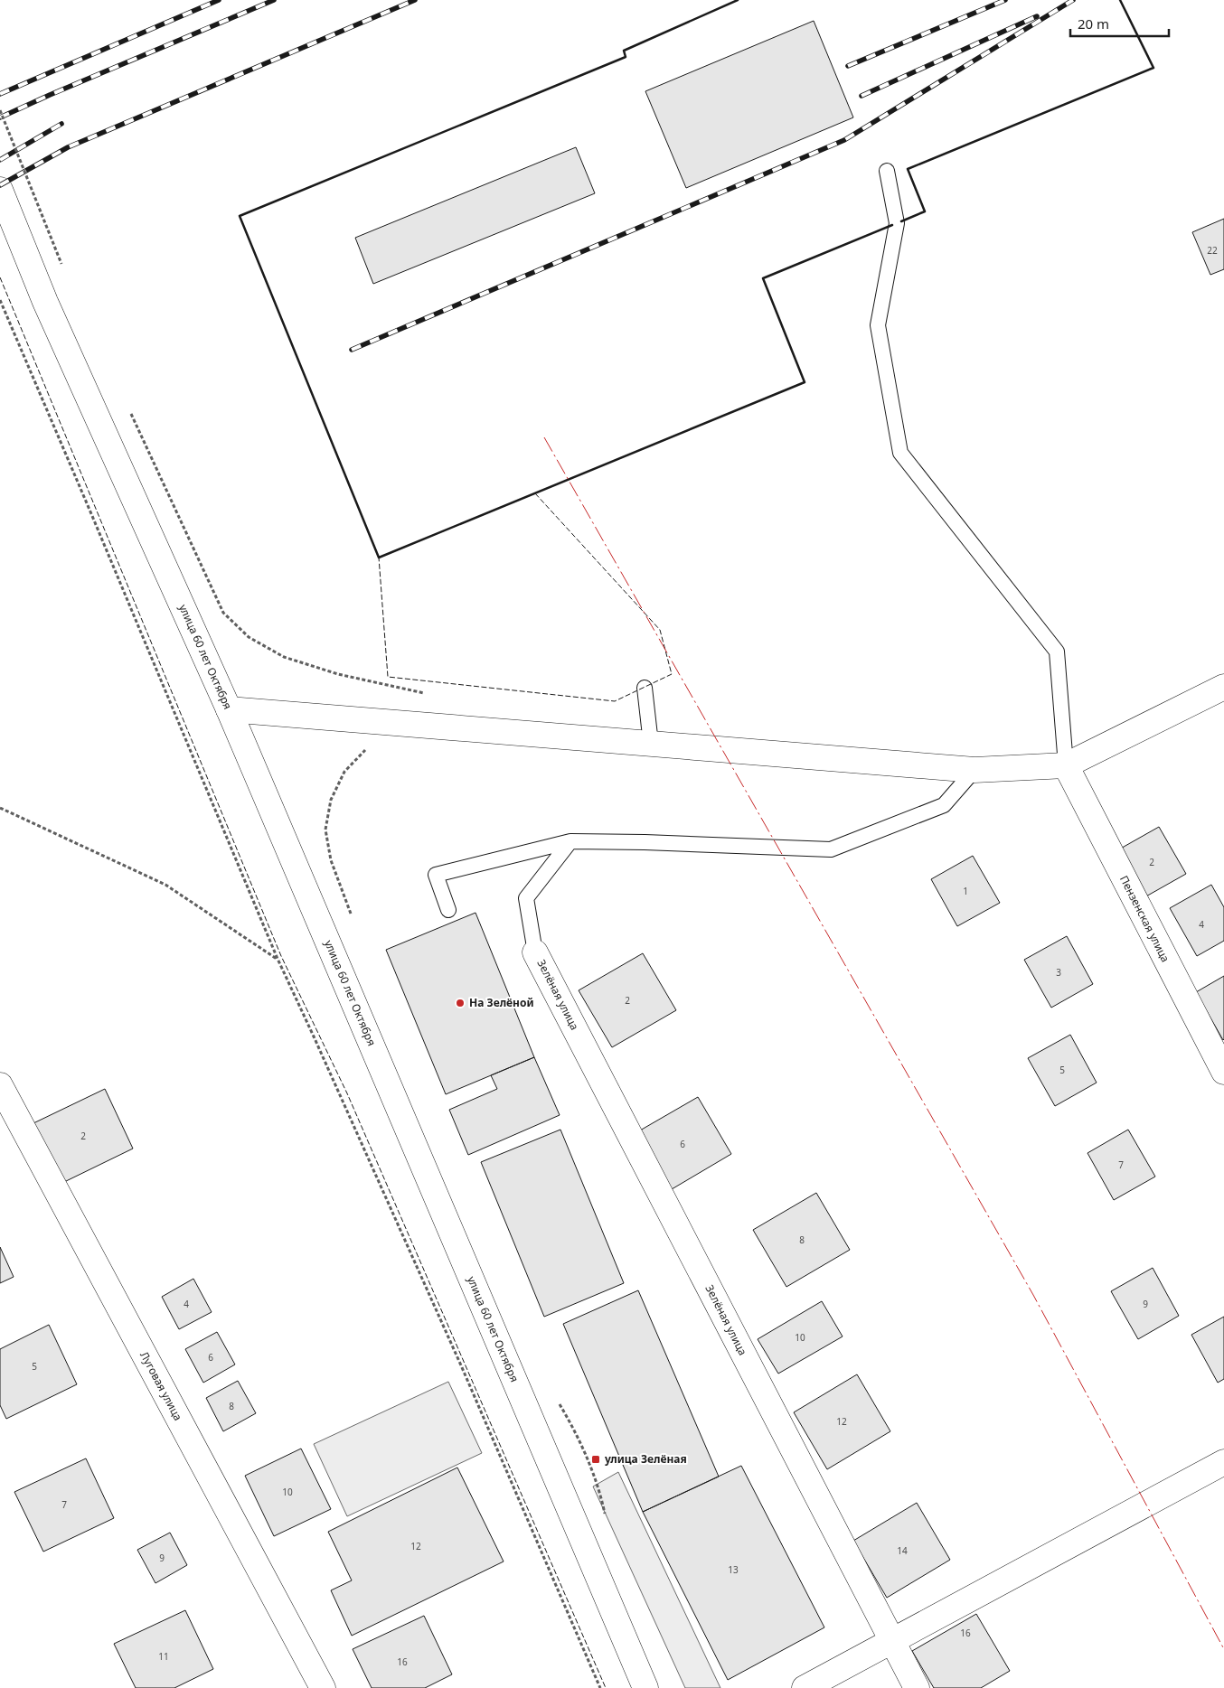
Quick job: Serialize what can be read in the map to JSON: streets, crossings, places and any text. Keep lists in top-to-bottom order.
{
  "streets": {
    "street": [
      "улица 60 лет Октября",
      "Пензенская улица",
      "Зелёная улица",
      "Луговая улица"
    ]
  },
  "places": {
    "other": ["На Зелёной"],
    "transit": ["улица Зелёная"]
  },
  "house_numbers": [
    "22",
    "2",
    "1",
    "4",
    "3",
    "2",
    "5",
    "2",
    "6",
    "7",
    "8",
    "4",
    "9",
    "10",
    "6",
    "5",
    "8",
    "12",
    "10",
    "7",
    "12",
    "14",
    "9",
    "13",
    "16",
    "11",
    "16"
  ],
  "scale_bar": "20 m"
}
